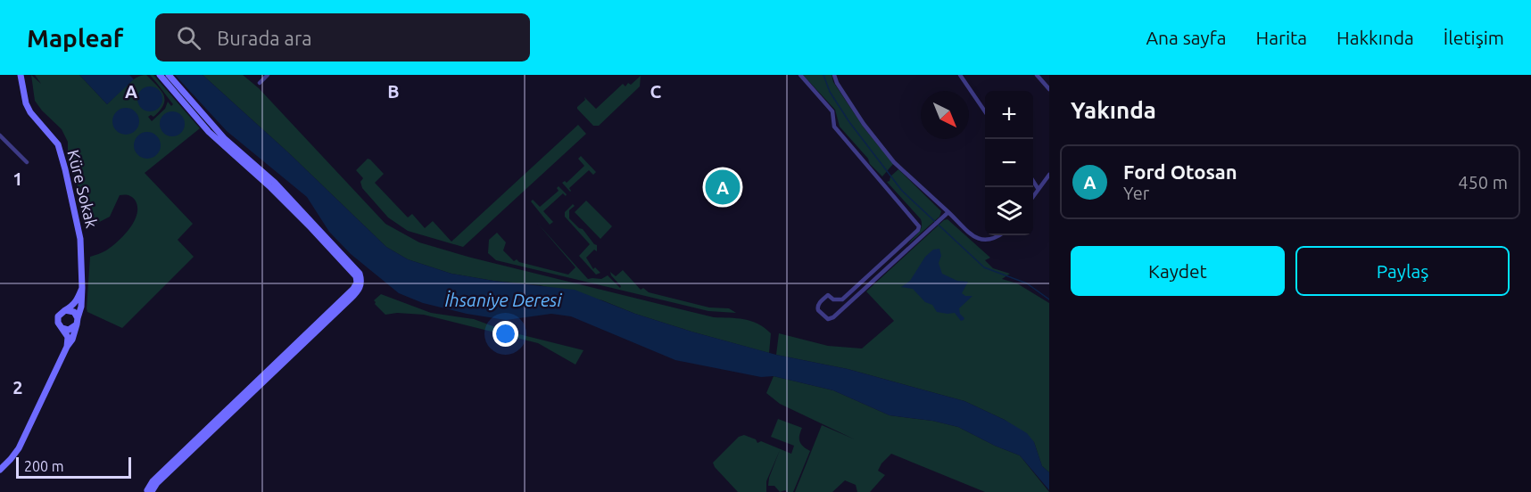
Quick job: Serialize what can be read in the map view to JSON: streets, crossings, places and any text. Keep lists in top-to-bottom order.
{
  "streets": {
    "main road": ["Küre Sokak"]
  },
  "water": ["İhsaniye Deresi"],
  "scale_bar": "200 m",
  "north": "bottom right",
  "page": {
    "header": "Mapleaf",
    "search": "Burada ara",
    "nav": [
      "Ana sayfa",
      "Harita",
      "Hakkında",
      "İletişim"
    ],
    "heading": "Yakında",
    "map_buttons": ["+", "−"],
    "list": [
      {
        "mark": "A",
        "name": "Ford Otosan",
        "note": "Yer",
        "value": "450 m"
      }
    ],
    "pins": "A",
    "buttons": ["Kaydet", "Paylaş"],
    "scale": "200 m"
  },
  "grid": {
    "columns": ["A", "B", "C"],
    "rows": ["1", "2"]
  }
}
